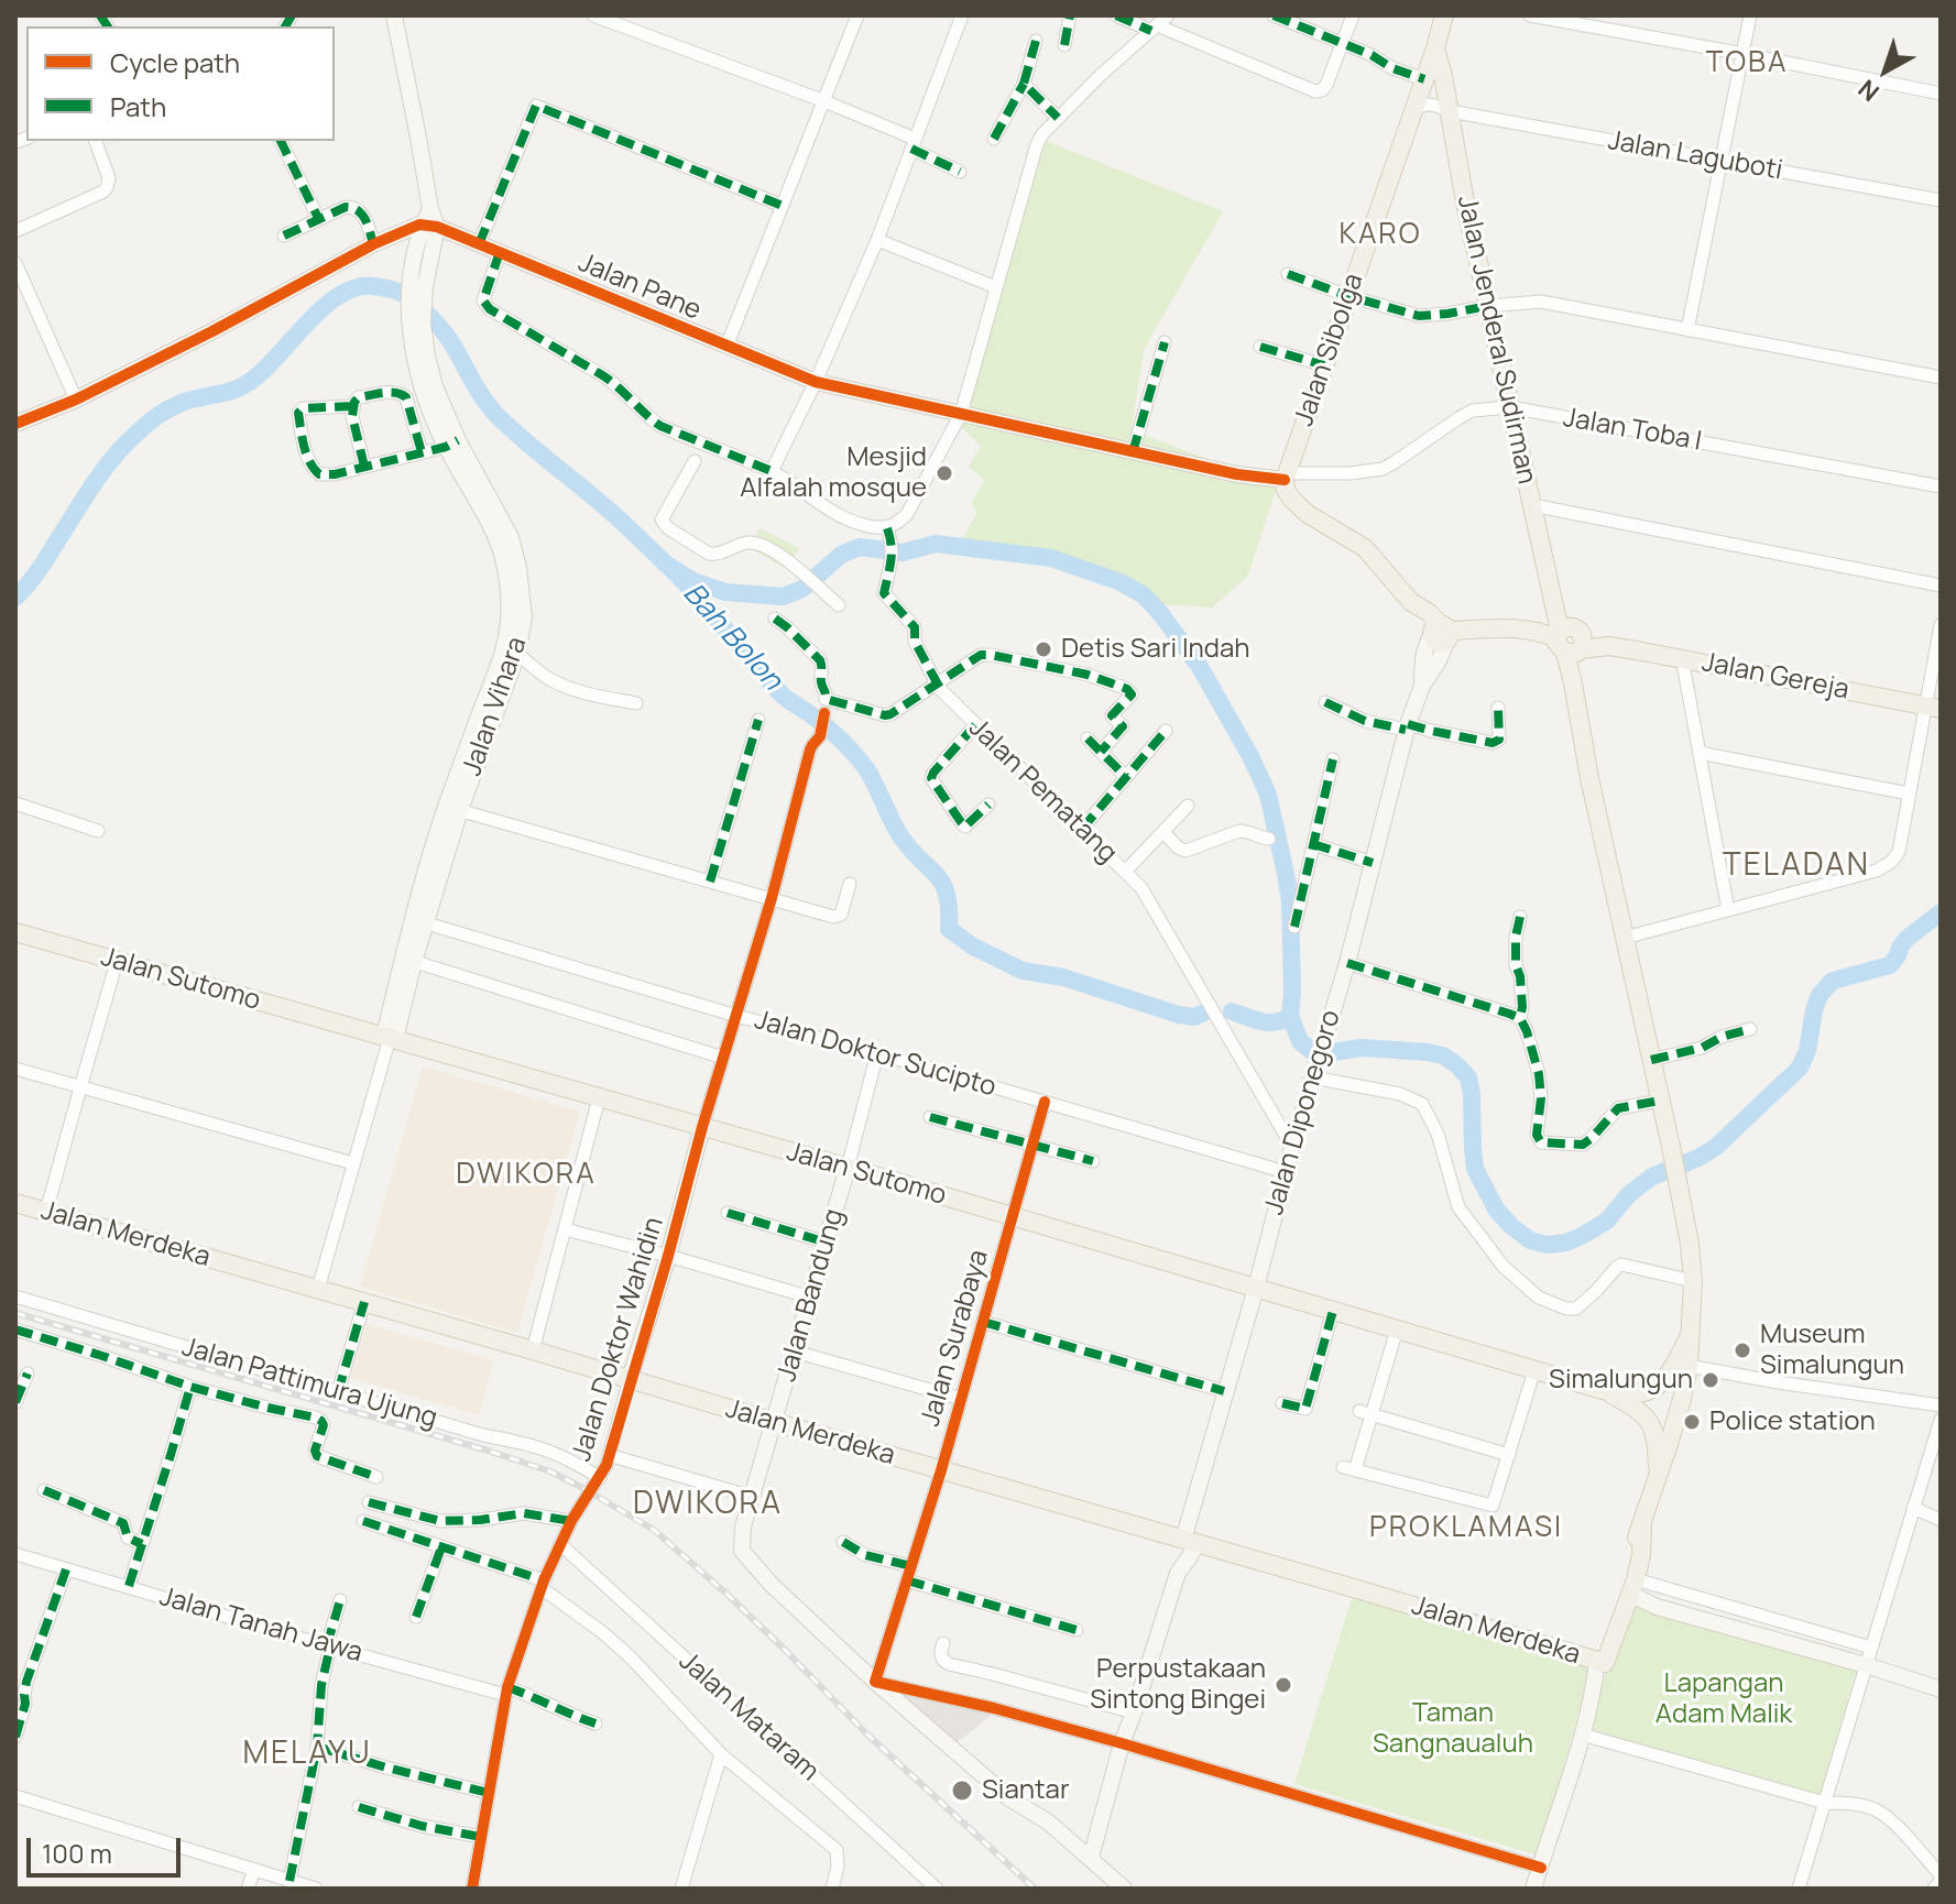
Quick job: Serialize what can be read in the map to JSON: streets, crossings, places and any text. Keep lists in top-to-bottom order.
{
  "streets": {
    "main road": [
      "Jalan Jenderal Sudirman",
      "Jalan Sibolga",
      "Jalan Gereja",
      "Jalan Sutomo",
      "Jalan Merdeka"
    ],
    "street": [
      "Jalan Laguboti",
      "Jalan Pane",
      "Jalan Toba I",
      "Jalan Vihara",
      "Jalan Pematang",
      "Jalan Doktor Sucipto",
      "Jalan Diponegoro",
      "Jalan Bandung",
      "Jalan Surabaya",
      "Jalan Doktor Wahidin",
      "Jalan Pattimura Ujung",
      "Jalan Tanah Jawa",
      "Jalan Mataram"
    ]
  },
  "crossings": [
    ["Jalan Laguboti", "Jalan Jenderal Sudirman"],
    ["Jalan Laguboti", "Jalan Sibolga"],
    ["Jalan Pane", "Jalan Sibolga"],
    ["Jalan Pane", "Jalan Toba I"],
    ["Jalan Pane", "Jalan Vihara"],
    ["Jalan Jenderal Sudirman", "Jalan Sibolga"],
    ["Jalan Jenderal Sudirman", "Jalan Toba I"],
    ["Jalan Jenderal Sudirman", "Jalan Gereja"],
    ["Jalan Sibolga", "Jalan Toba I"],
    ["Jalan Vihara", "Jalan Sutomo"],
    ["Jalan Vihara", "Jalan Doktor Sucipto"],
    ["Jalan Pematang", "Jalan Diponegoro"],
    ["Jalan Sutomo", "Jalan Diponegoro"],
    ["Jalan Sutomo", "Jalan Bandung"],
    ["Jalan Sutomo", "Jalan Surabaya"],
    ["Jalan Sutomo", "Jalan Doktor Wahidin"],
    ["Jalan Doktor Sucipto", "Jalan Diponegoro"],
    ["Jalan Doktor Sucipto", "Jalan Surabaya"],
    ["Jalan Doktor Sucipto", "Jalan Doktor Wahidin"],
    ["Jalan Diponegoro", "Jalan Merdeka"],
    ["Jalan Merdeka", "Jalan Bandung"],
    ["Jalan Merdeka", "Jalan Surabaya"],
    ["Jalan Merdeka", "Jalan Doktor Wahidin"],
    ["Jalan Bandung", "Jalan Surabaya"],
    ["Jalan Doktor Wahidin", "Jalan Pattimura Ujung"],
    ["Jalan Doktor Wahidin", "Jalan Tanah Jawa"],
    ["Jalan Doktor Wahidin", "Jalan Mataram"]
  ],
  "districts": [
    "TOBA",
    "KARO",
    "TELADAN",
    "DWIKORA",
    "DWIKORA",
    "PROKLAMASI",
    "MELAYU"
  ],
  "water": ["Bah Bolon"],
  "parks": ["Lapangan Adam Malik", "Taman Sangnaualuh"],
  "places": [
    "Mesjid Alfalah mosque",
    "Detis Sari Indah",
    "Museum Simalungun",
    "Simalungun",
    "Police station",
    "Perpustakaan Sintong Bingei",
    "Siantar"
  ],
  "legend": ["Cycle path", "Path"],
  "scale_bar": "100 m",
  "north": "bottom left"
}
